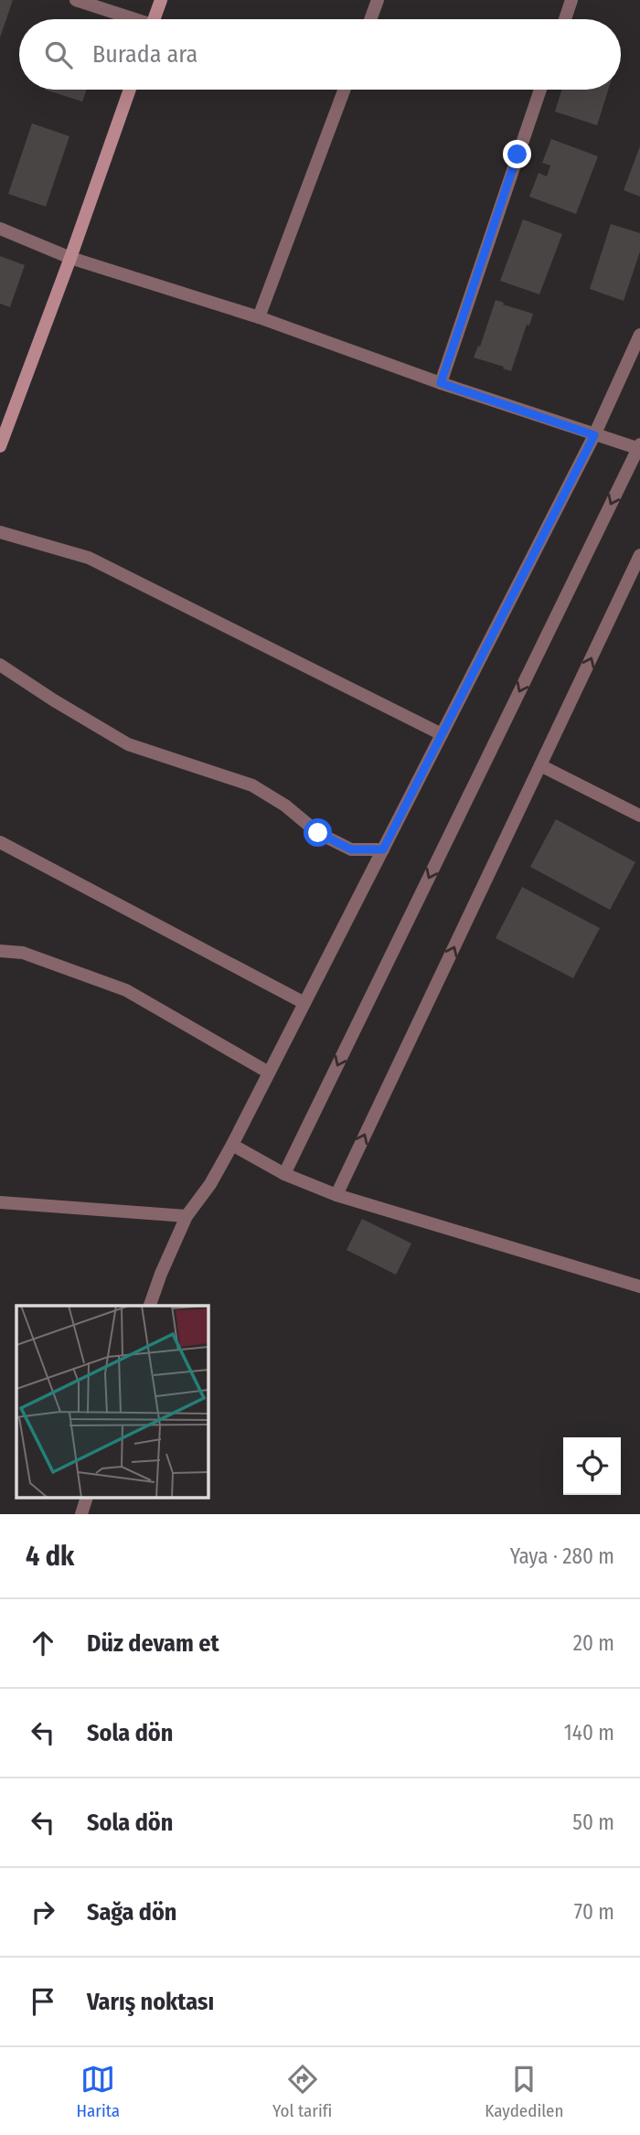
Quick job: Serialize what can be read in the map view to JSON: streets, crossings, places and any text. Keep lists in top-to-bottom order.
{
  "page": {
    "search": "Burada ara",
    "heading": ["4 dk", "Yaya · 280 m"],
    "list": [
      ["Düz devam et", "20 m"],
      ["Sola dön", "140 m"],
      ["Sola dön", "50 m"],
      ["Sağa dön", "70 m"],
      "Varış noktası"
    ],
    "nav": ["Harita", "Yol tarifi", "Kaydedilen"]
  }
}
